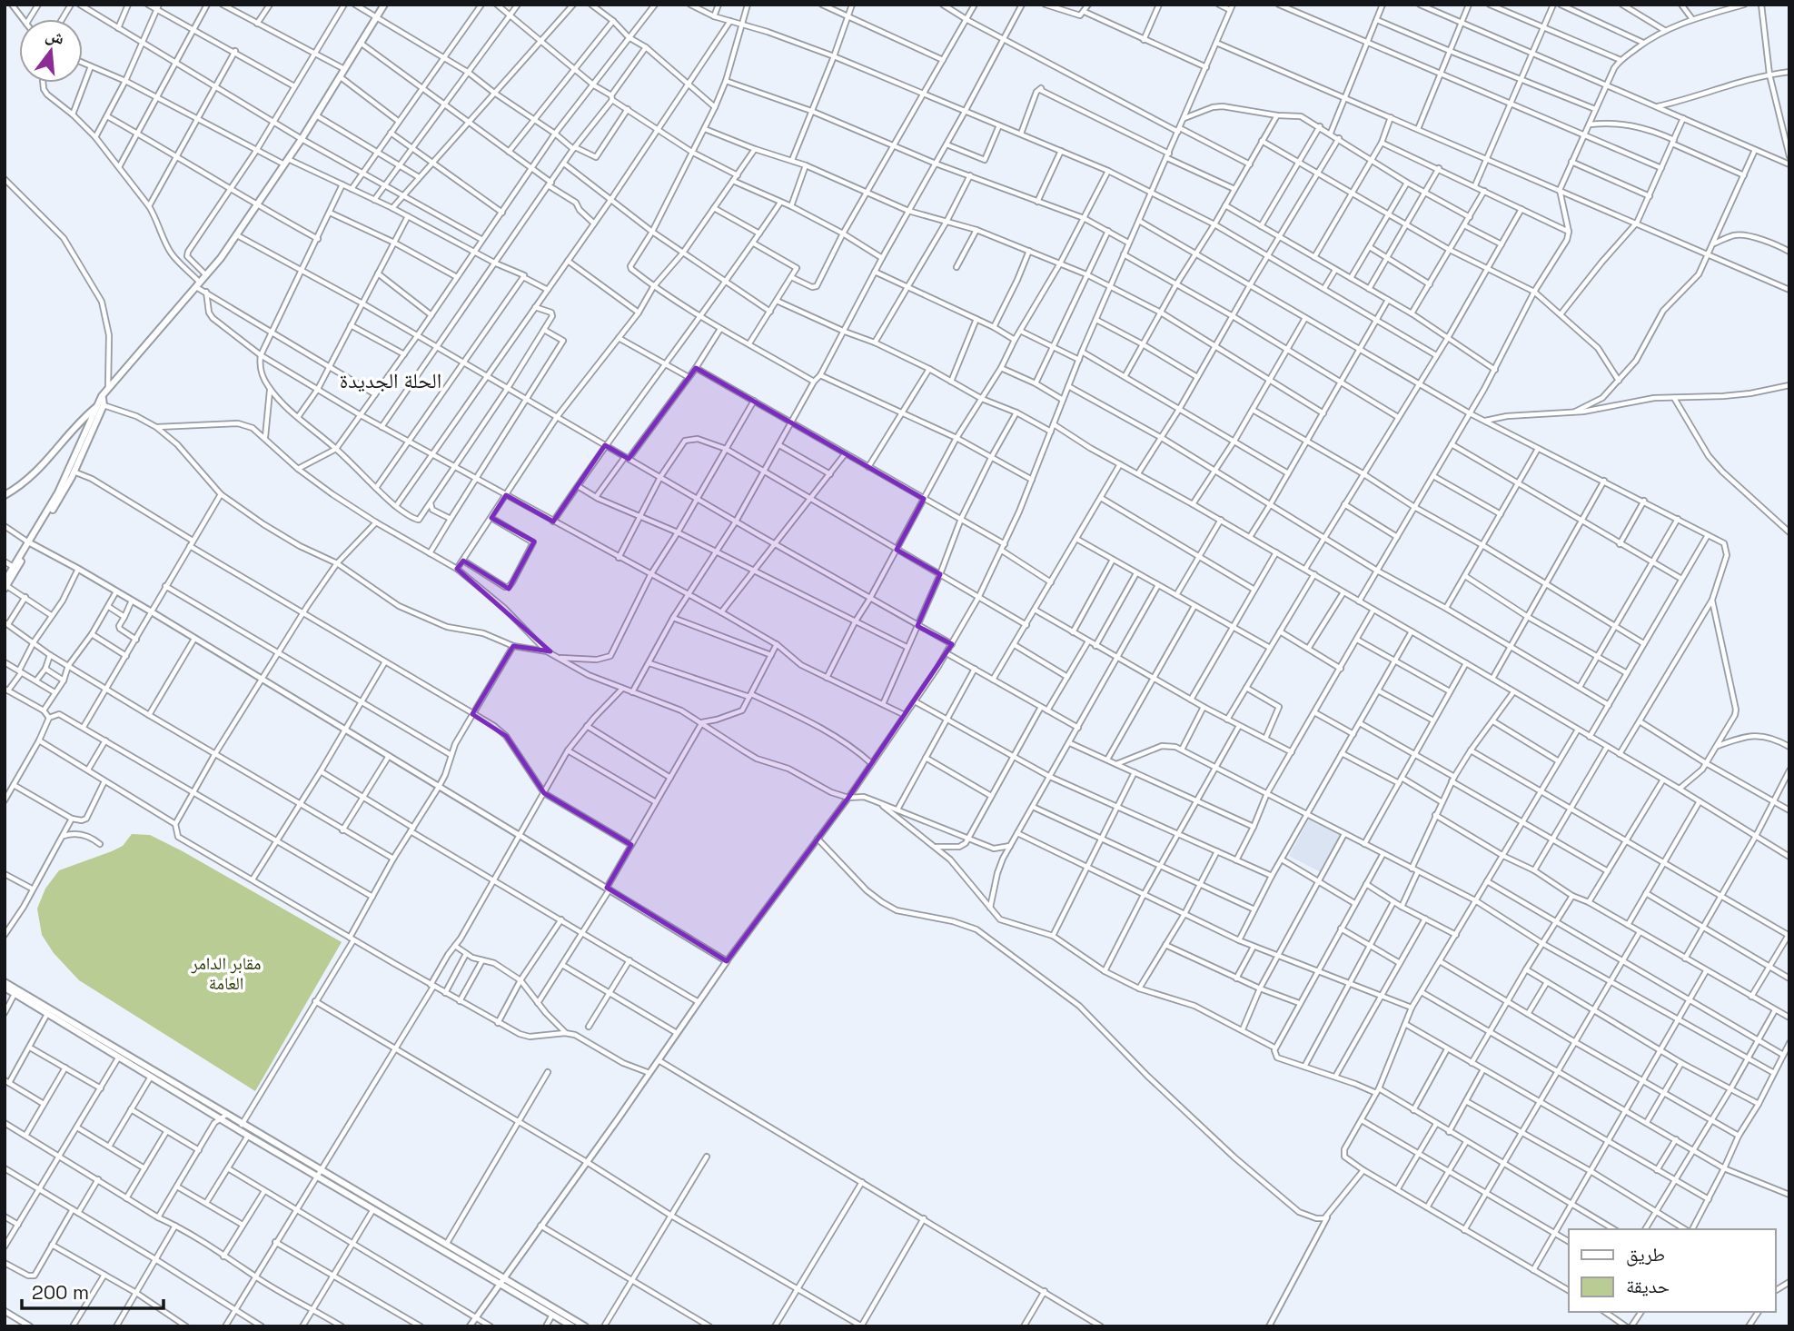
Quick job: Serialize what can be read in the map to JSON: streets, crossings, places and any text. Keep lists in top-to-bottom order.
{
  "districts": ["الحلة الجديدة"],
  "parks": ["مقابر الدامر العامة"],
  "legend": ["طريق", "حديقة"],
  "scale_bar": "200 m",
  "north": "top"
}
